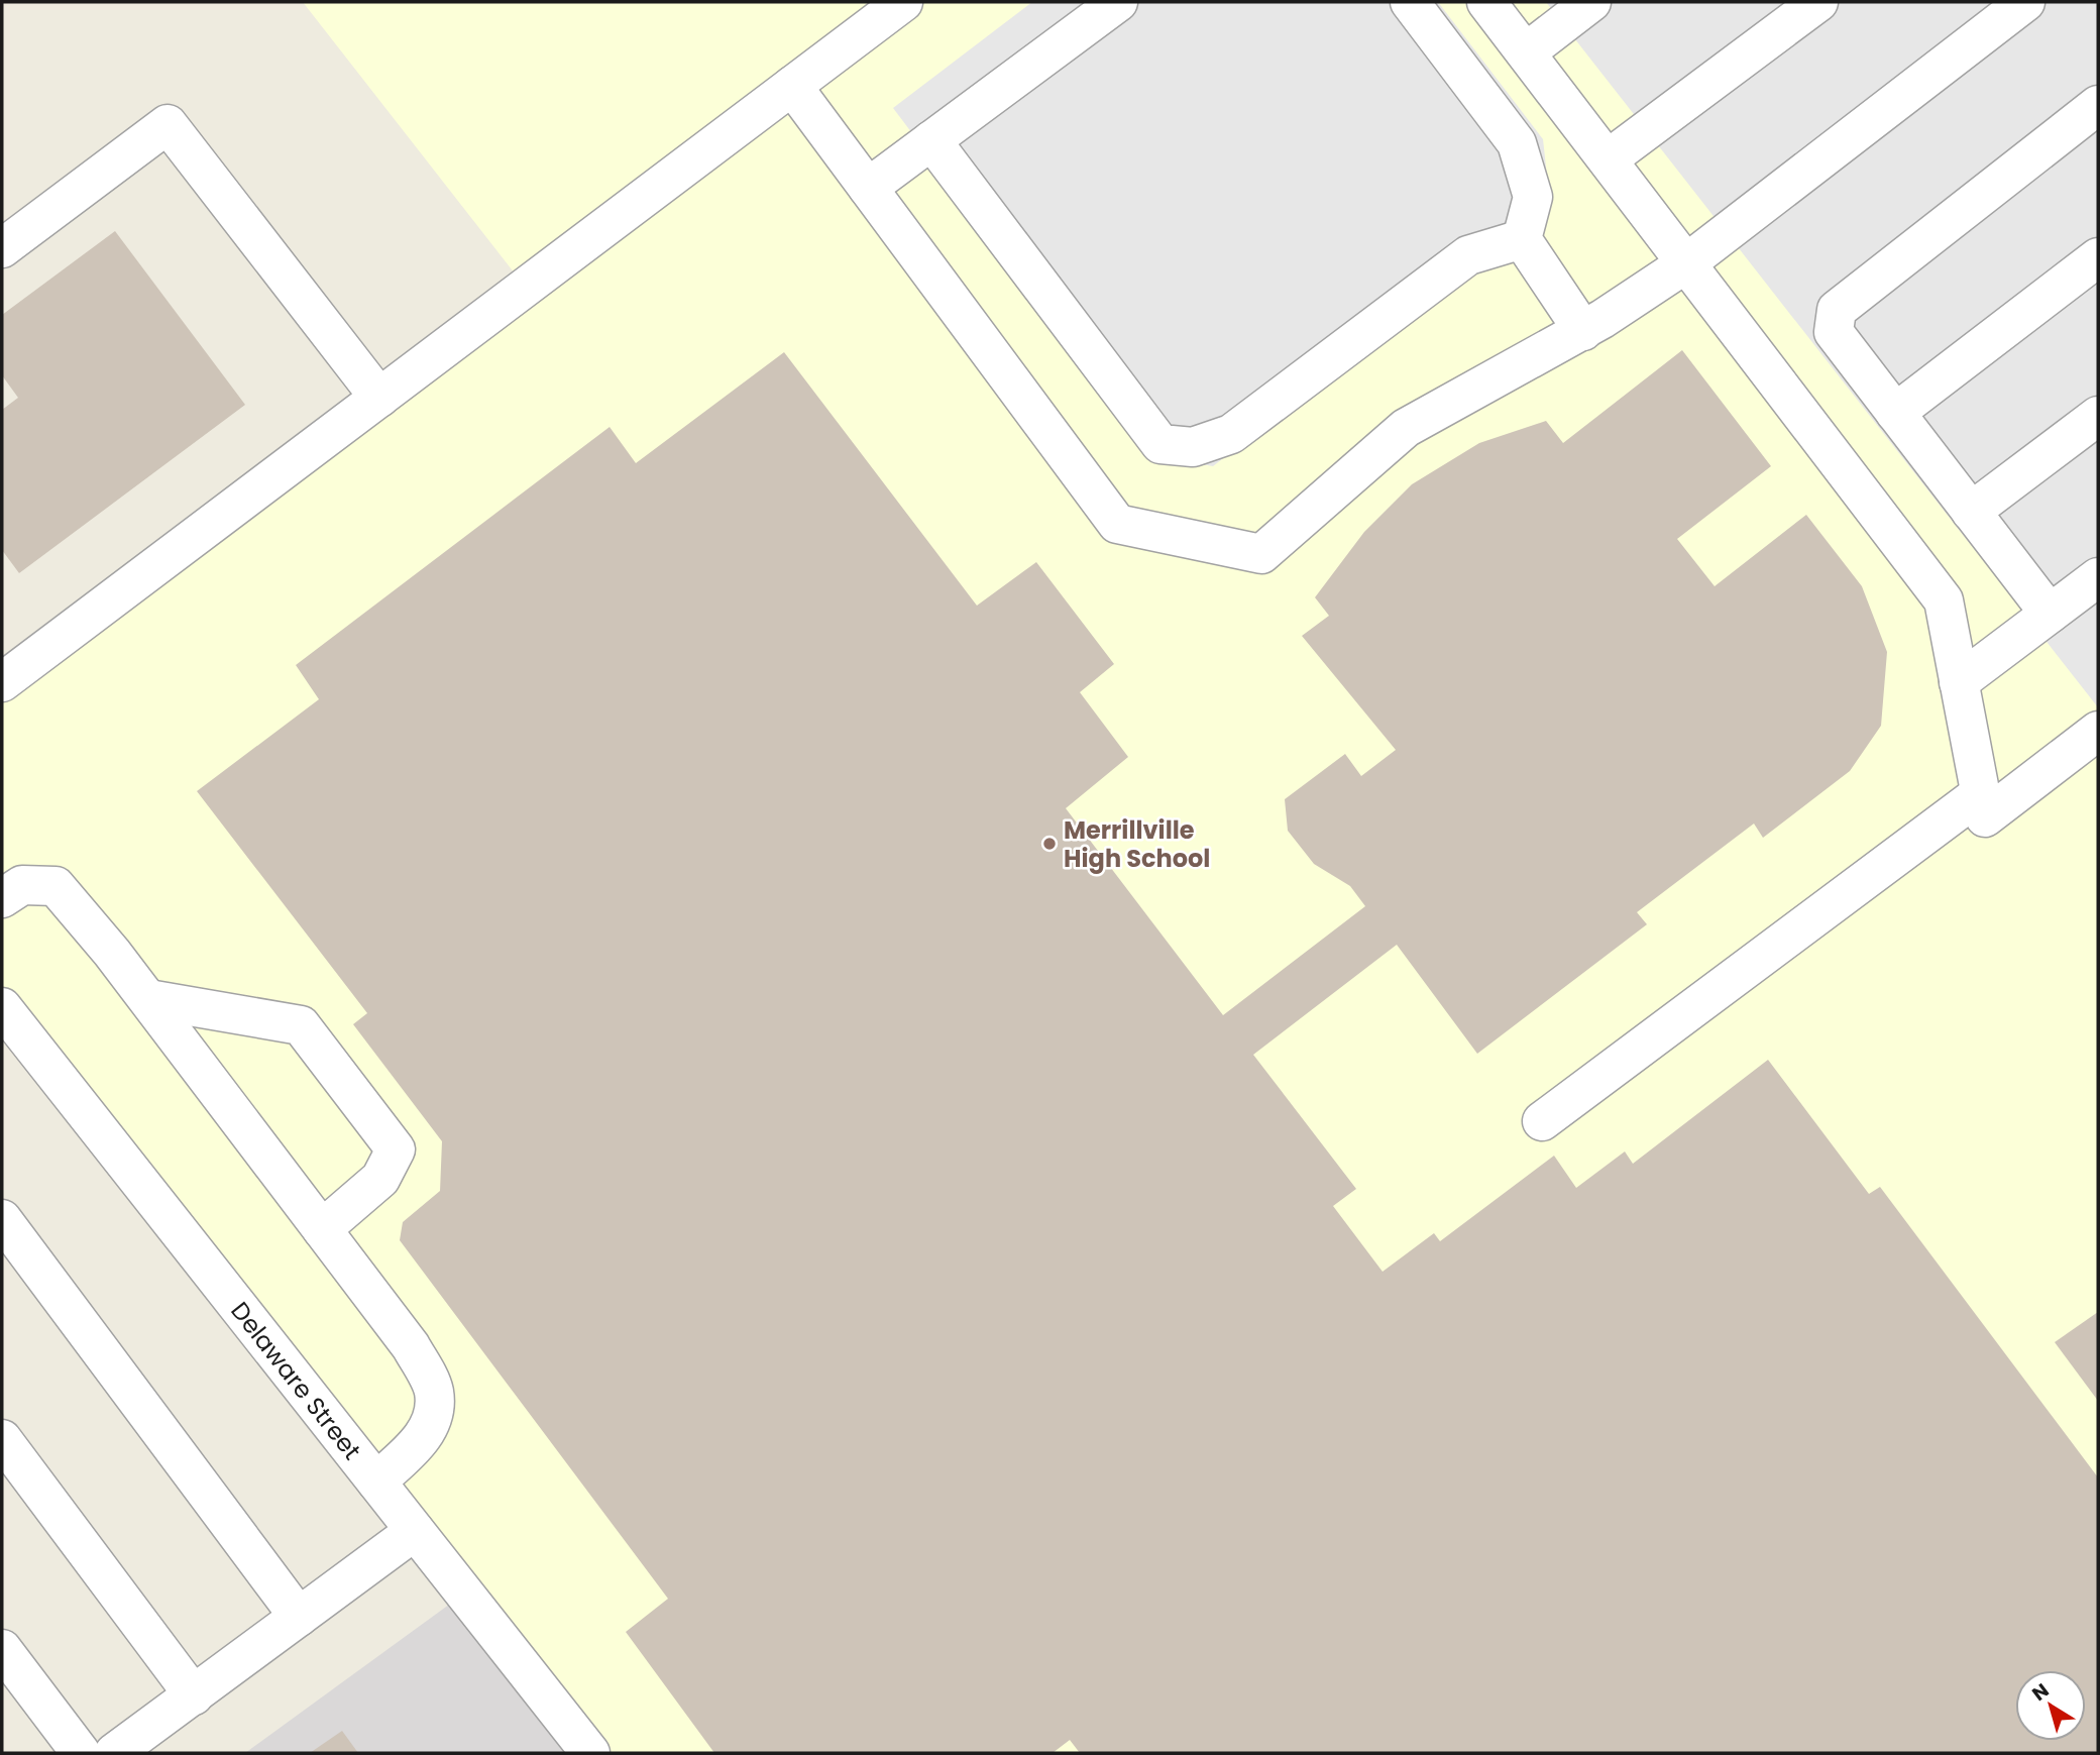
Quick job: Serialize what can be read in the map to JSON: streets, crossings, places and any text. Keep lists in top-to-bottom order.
{
  "streets": {
    "street": ["Delaware Street"]
  },
  "places": ["Merrillville High School"],
  "north": "top left"
}
